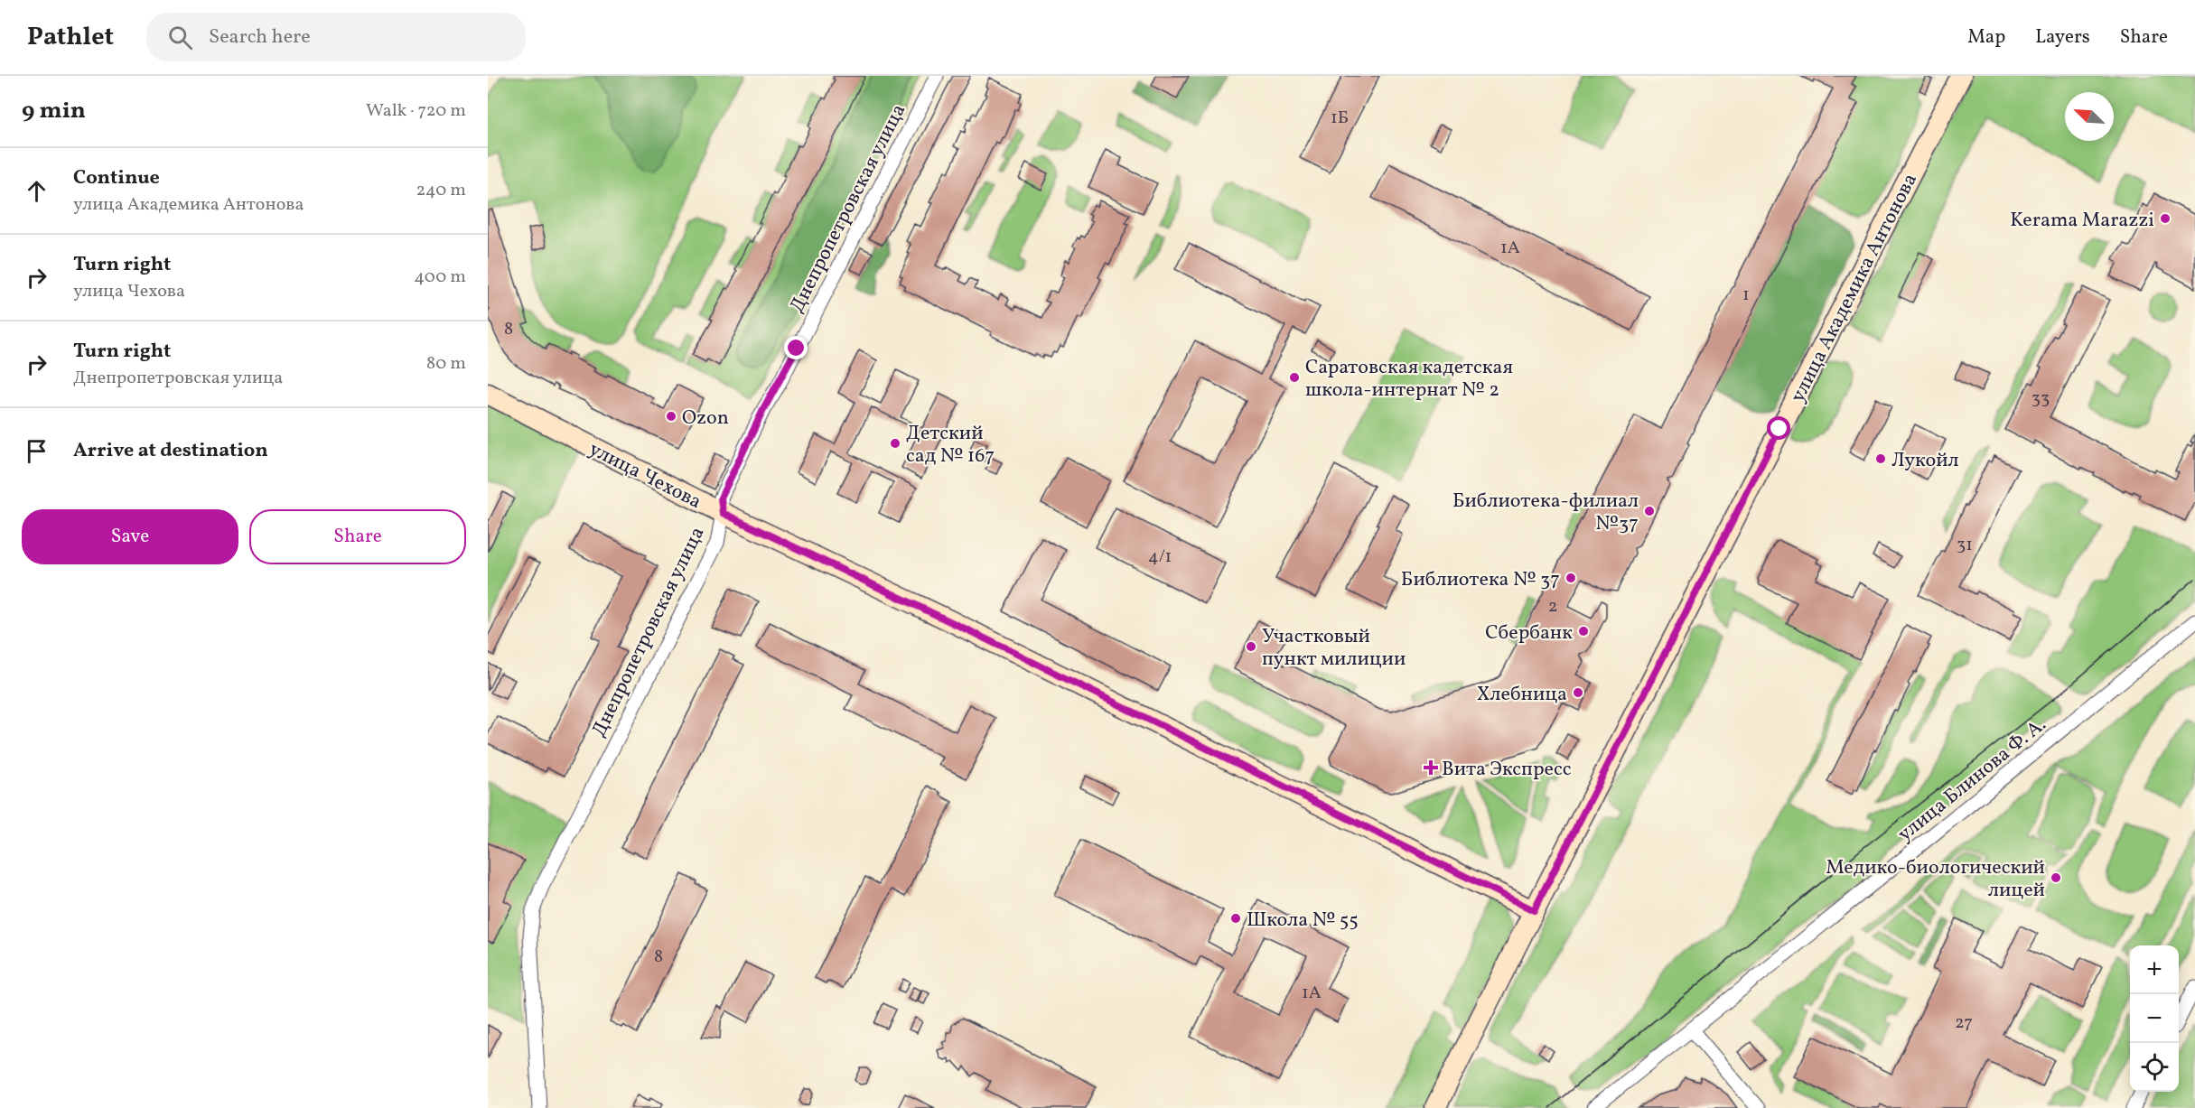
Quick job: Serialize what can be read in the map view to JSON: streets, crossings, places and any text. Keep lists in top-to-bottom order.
{
  "streets": {
    "street": [
      "Днепропетровская улица",
      "улица Академика Антонова",
      "улица Чехова",
      "улица Блинова Ф. А."
    ]
  },
  "crossings": [
    ["Днепропетровская улица", "улица Чехова"],
    ["улица Академика Антонова", "улица Чехова"]
  ],
  "places": {
    "other": [
      "Kerama Marazzi",
      "Саратовская кадетская школа-интернат № 2",
      "Ozon",
      "Детский сад № 167",
      "Лукойл",
      "Библиотека-филиал №37",
      "Библиотека № 37",
      "Сбербанк",
      "Участковый пункт милиции",
      "Хлебница",
      "Медико-биологический лицей",
      "Школа № 55"
    ],
    "health": ["Вита Экспресс"]
  },
  "house_numbers": [
    "1Б",
    "1А",
    "1",
    "8",
    "33",
    "31",
    "4/1",
    "2",
    "8",
    "1А",
    "27"
  ],
  "north": "top left",
  "page": {
    "header": "Pathlet",
    "search": "Search here",
    "nav": ["Map", "Layers", "Share"],
    "heading": ["9 min", "Walk · 720 m"],
    "list": [
      ["Continue", "улица Академика Антонова", "240 m"],
      ["Turn right", "улица Чехова", "400 m"],
      ["Turn right", "Днепропетровская улица", "80 m"],
      "Arrive at destination"
    ],
    "buttons": ["Save", "Share"],
    "map_buttons": ["+", "−"]
  }
}
